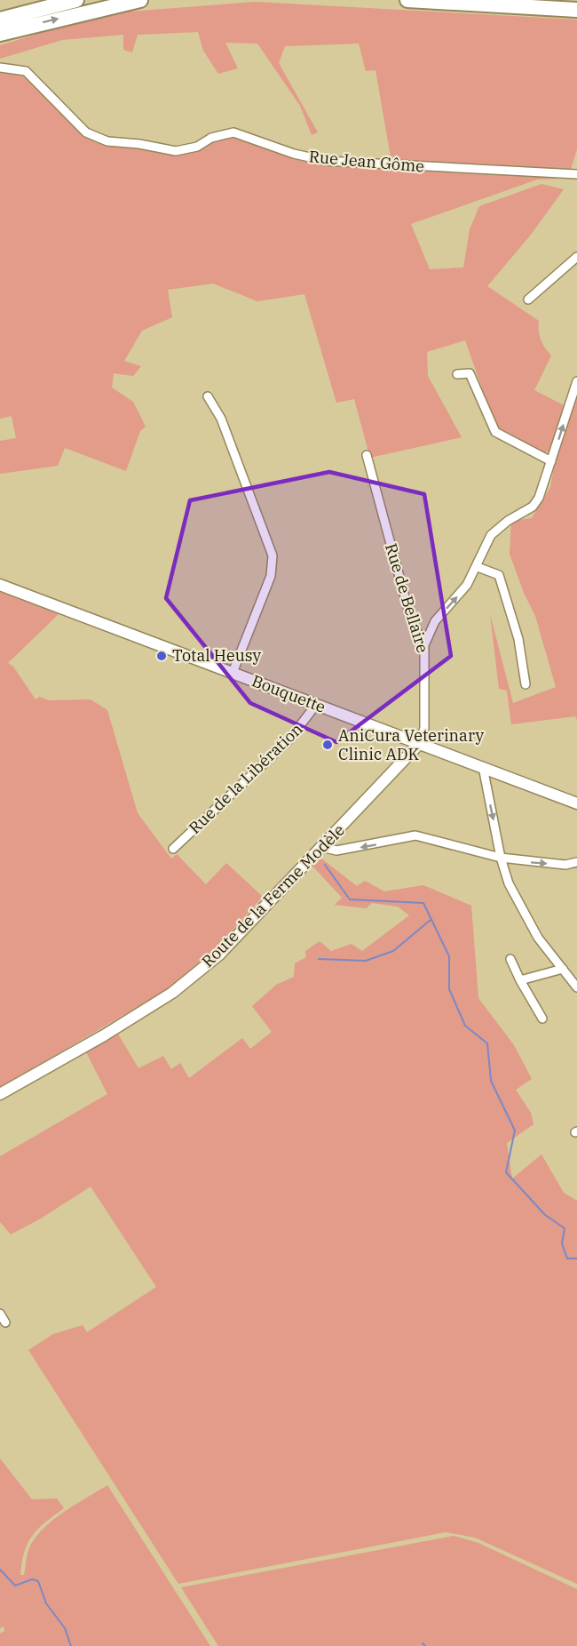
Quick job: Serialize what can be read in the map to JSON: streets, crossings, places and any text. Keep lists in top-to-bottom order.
{
  "streets": {
    "main road": ["Bouquette", "Route de la Ferme Modèle"],
    "street": ["Rue Jean Gôme", "Rue de Bellaire", "Rue de la Libération"]
  },
  "crossings": [
    ["Rue de Bellaire", "Bouquette"],
    ["Rue de Bellaire", "Route de la Ferme Modèle"],
    ["Bouquette", "Rue de la Libération"],
    ["Bouquette", "Route de la Ferme Modèle"]
  ],
  "places": ["Total Heusy", "AniCura Veterinary Clinic ADK"]
}
